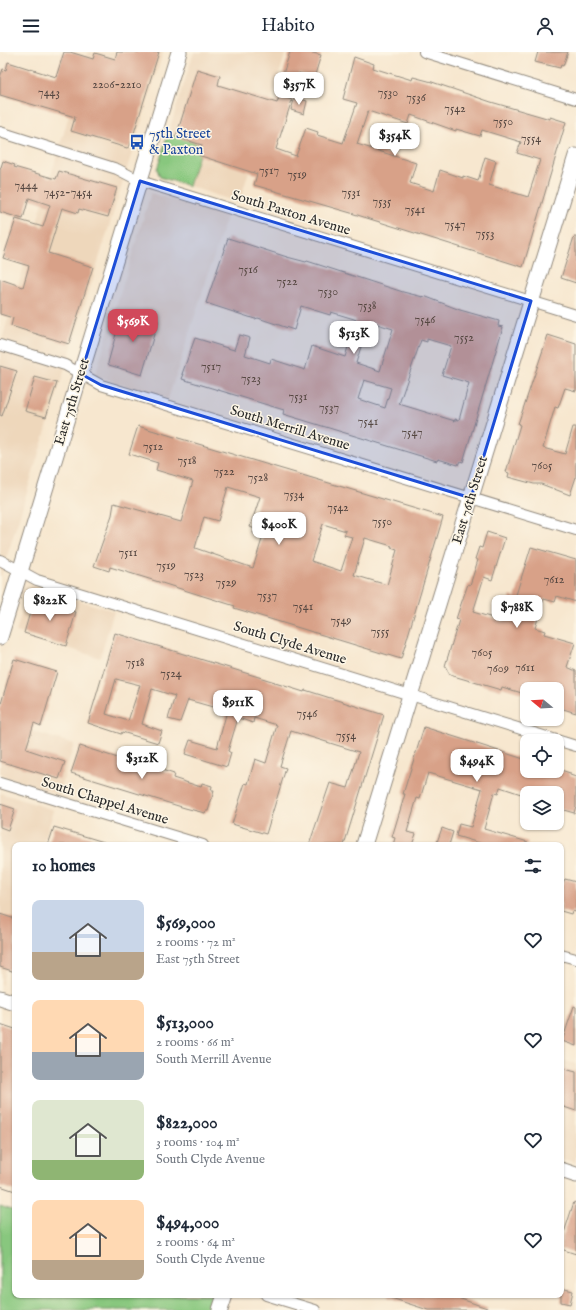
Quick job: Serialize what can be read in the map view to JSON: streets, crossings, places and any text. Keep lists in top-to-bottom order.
{
  "streets": {
    "street": [
      "South Paxton Avenue",
      "East 75th Street",
      "South Merrill Avenue",
      "East 76th Street",
      "South Clyde Avenue",
      "South Chappel Avenue"
    ]
  },
  "crossings": [
    ["South Paxton Avenue", "East 75th Street"],
    ["South Paxton Avenue", "East 76th Street"],
    ["East 75th Street", "South Merrill Avenue"],
    ["East 75th Street", "South Clyde Avenue"],
    ["South Merrill Avenue", "East 76th Street"],
    ["East 76th Street", "South Clyde Avenue"]
  ],
  "places": {
    "bus stop": ["75th Street & Paxton"]
  },
  "house_numbers": [
    "2206-2210",
    "7443",
    "7530",
    "7536",
    "7542",
    "7550",
    "7554",
    "7517",
    "7519",
    "7444",
    "7452-7454",
    "7531",
    "7535",
    "7541",
    "7547",
    "7553",
    "7516",
    "7522",
    "7530",
    "7538",
    "7546",
    "7552",
    "7517",
    "7523",
    "7531",
    "7537",
    "7541",
    "7547",
    "7512",
    "7518",
    "7605",
    "7522",
    "7528",
    "7534",
    "7542",
    "7550",
    "7511",
    "7519",
    "7523",
    "7612",
    "7529",
    "7537",
    "7541",
    "7549",
    "7555",
    "7605",
    "7518",
    "7611",
    "7609",
    "7524",
    "7546",
    "7554"
  ],
  "north": "left",
  "page": {
    "header": "Habito",
    "price": [
      "$357K",
      "$354K",
      "$569K",
      "$513K",
      "$400K",
      "$822K",
      "$788K",
      "$911K",
      "$312K",
      "$494K"
    ],
    "heading": "10 homes",
    "list": [
      {
        "name": "$569,000",
        "note": "2 rooms · 72 m² · East 75th Street"
      },
      {
        "name": "$513,000",
        "note": "2 rooms · 66 m² · South Merrill Avenue"
      },
      {
        "name": "$822,000",
        "note": "3 rooms · 104 m² · South Clyde Avenue"
      },
      {
        "name": "$494,000",
        "note": "2 rooms · 64 m² · South Clyde Avenue"
      }
    ]
  }
}
